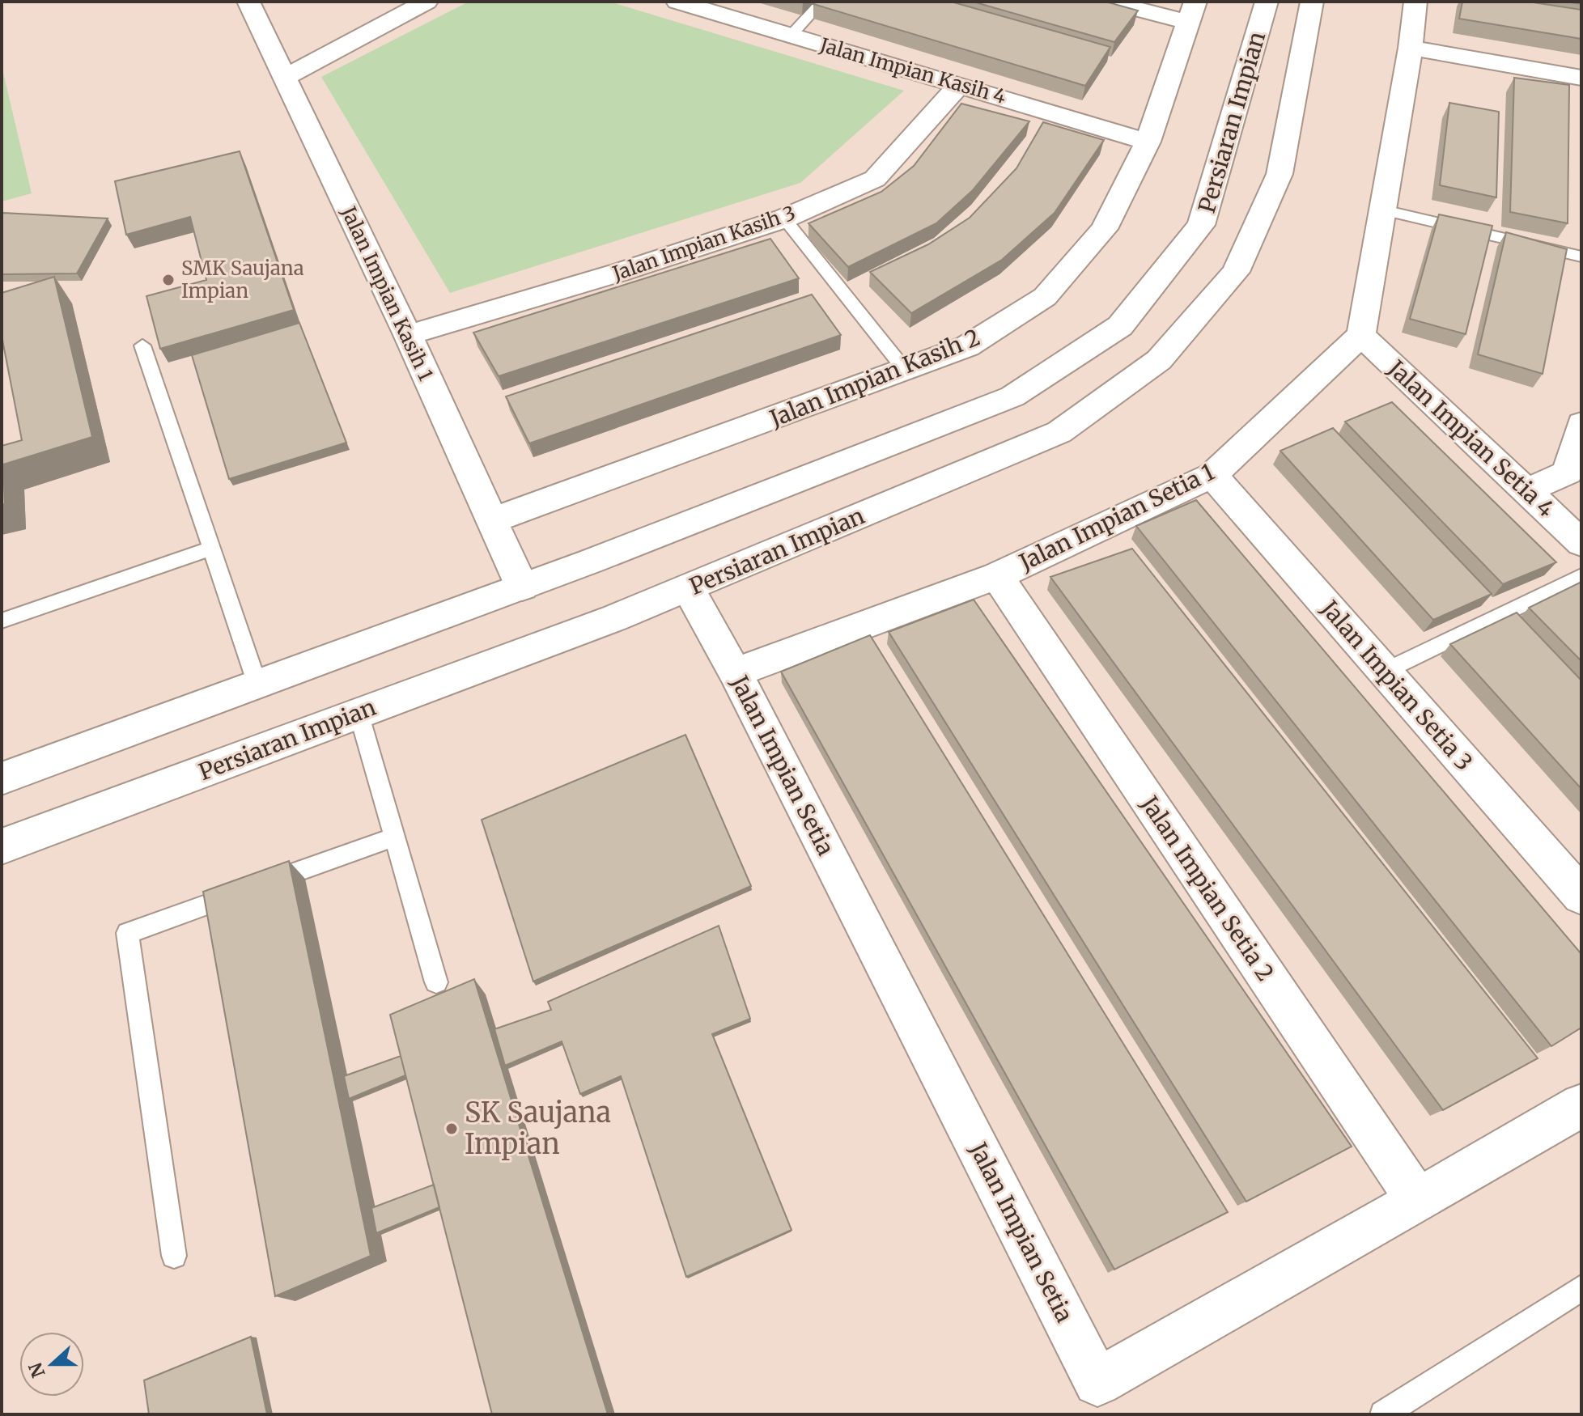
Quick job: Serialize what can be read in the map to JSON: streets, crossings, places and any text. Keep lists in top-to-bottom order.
{
  "streets": {
    "street": [
      "Jalan Impian Kasih 4",
      "Persiaran Impian",
      "Jalan Impian Kasih 3",
      "Jalan Impian Kasih 1",
      "Jalan Impian Kasih 2",
      "Jalan Impian Setia 4",
      "Jalan Impian Setia 1",
      "Jalan Impian Setia 3",
      "Jalan Impian Setia",
      "Jalan Impian Setia 2"
    ]
  },
  "crossings": [
    ["Jalan Impian Kasih 4", "Jalan Impian Kasih 3"],
    ["Jalan Impian Kasih 4", "Jalan Impian Kasih 2"],
    ["Persiaran Impian", "Jalan Impian Kasih 1"],
    ["Persiaran Impian", "Jalan Impian Setia"],
    ["Jalan Impian Kasih 3", "Jalan Impian Kasih 1"],
    ["Jalan Impian Kasih 1", "Jalan Impian Kasih 2"],
    ["Jalan Impian Setia 4", "Jalan Impian Setia 1"],
    ["Jalan Impian Setia 1", "Jalan Impian Setia 3"],
    ["Jalan Impian Setia 1", "Jalan Impian Setia"],
    ["Jalan Impian Setia 1", "Jalan Impian Setia 2"],
    ["Jalan Impian Setia", "Jalan Impian Setia 2"]
  ],
  "places": ["SMK Saujana Impian", "SK Saujana Impian"],
  "north": "left"
}
